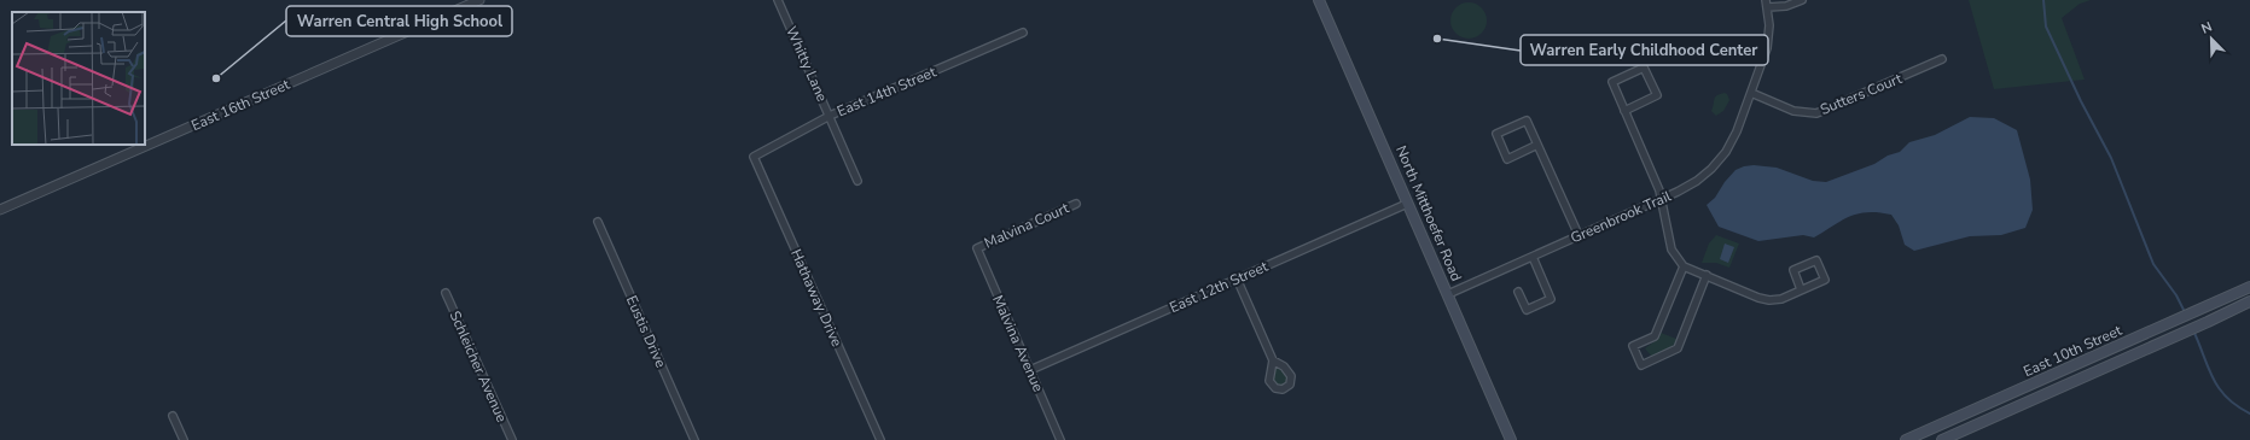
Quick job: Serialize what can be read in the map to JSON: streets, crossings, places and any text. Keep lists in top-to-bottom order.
{
  "streets": {
    "main road": ["North Mitthoefer Road", "East 10th Street"],
    "street": [
      "Whitty Lane",
      "East 14th Street",
      "Sutters Court",
      "East 16th Street",
      "Greenbrook Trail",
      "Malvina Court",
      "East 12th Street",
      "Hathaway Drive",
      "Eustis Drive",
      "Malvina Avenue",
      "Schleicher Avenue"
    ]
  },
  "crossings": [
    ["Whitty Lane", "East 14th Street"],
    ["East 14th Street", "Hathaway Drive"],
    ["Sutters Court", "Greenbrook Trail"],
    ["North Mitthoefer Road", "Greenbrook Trail"],
    ["North Mitthoefer Road", "East 12th Street"],
    ["Malvina Court", "Malvina Avenue"],
    ["East 12th Street", "Malvina Avenue"]
  ],
  "places": ["Warren Early Childhood Center", "Warren Central High School"],
  "north": "top left"
}
